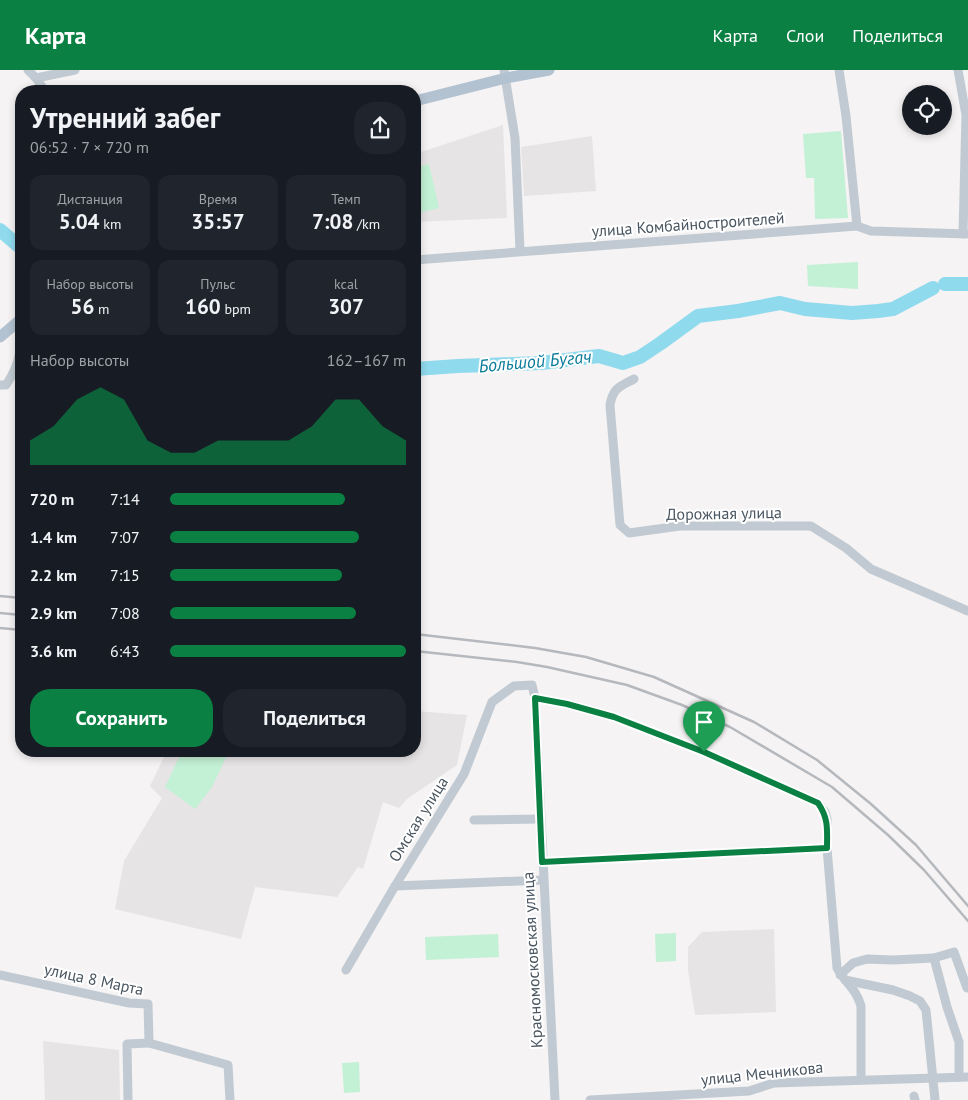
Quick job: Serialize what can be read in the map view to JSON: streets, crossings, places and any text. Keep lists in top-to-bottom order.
{
  "streets": {
    "street": [
      "улица Комбайностроителей",
      "Дорожная улица",
      "Омская улица",
      "Красномосковская улица",
      "улица 8 Марта",
      "улица Мечникова"
    ]
  },
  "crossings": [
    ["Омская улица", "Красномосковская улица"]
  ],
  "water": ["Большой Бугач"],
  "page": {
    "header": "Карта",
    "nav": ["Карта", "Слои", "Поделиться"],
    "heading": ["Утренний забег", "06:52 · 7 × 720 m"],
    "stats": [
      ["Дистанция", "5.04 km"],
      ["Время", "35:57"],
      ["Темп", "7:08 /km"],
      ["Набор высоты", "56 m"],
      ["Пульс", "160 bpm"],
      ["kcal", "307"]
    ],
    "chart": ["Набор высоты", "162–167 m"],
    "list": [
      {
        "name": "720 m",
        "note": "7:14"
      },
      {
        "name": "1.4 km",
        "note": "7:07"
      },
      {
        "name": "2.2 km",
        "note": "7:15"
      },
      {
        "name": "2.9 km",
        "note": "7:08"
      },
      {
        "name": "3.6 km",
        "note": "6:43"
      }
    ],
    "buttons": ["Сохранить", "Поделиться"]
  }
}
